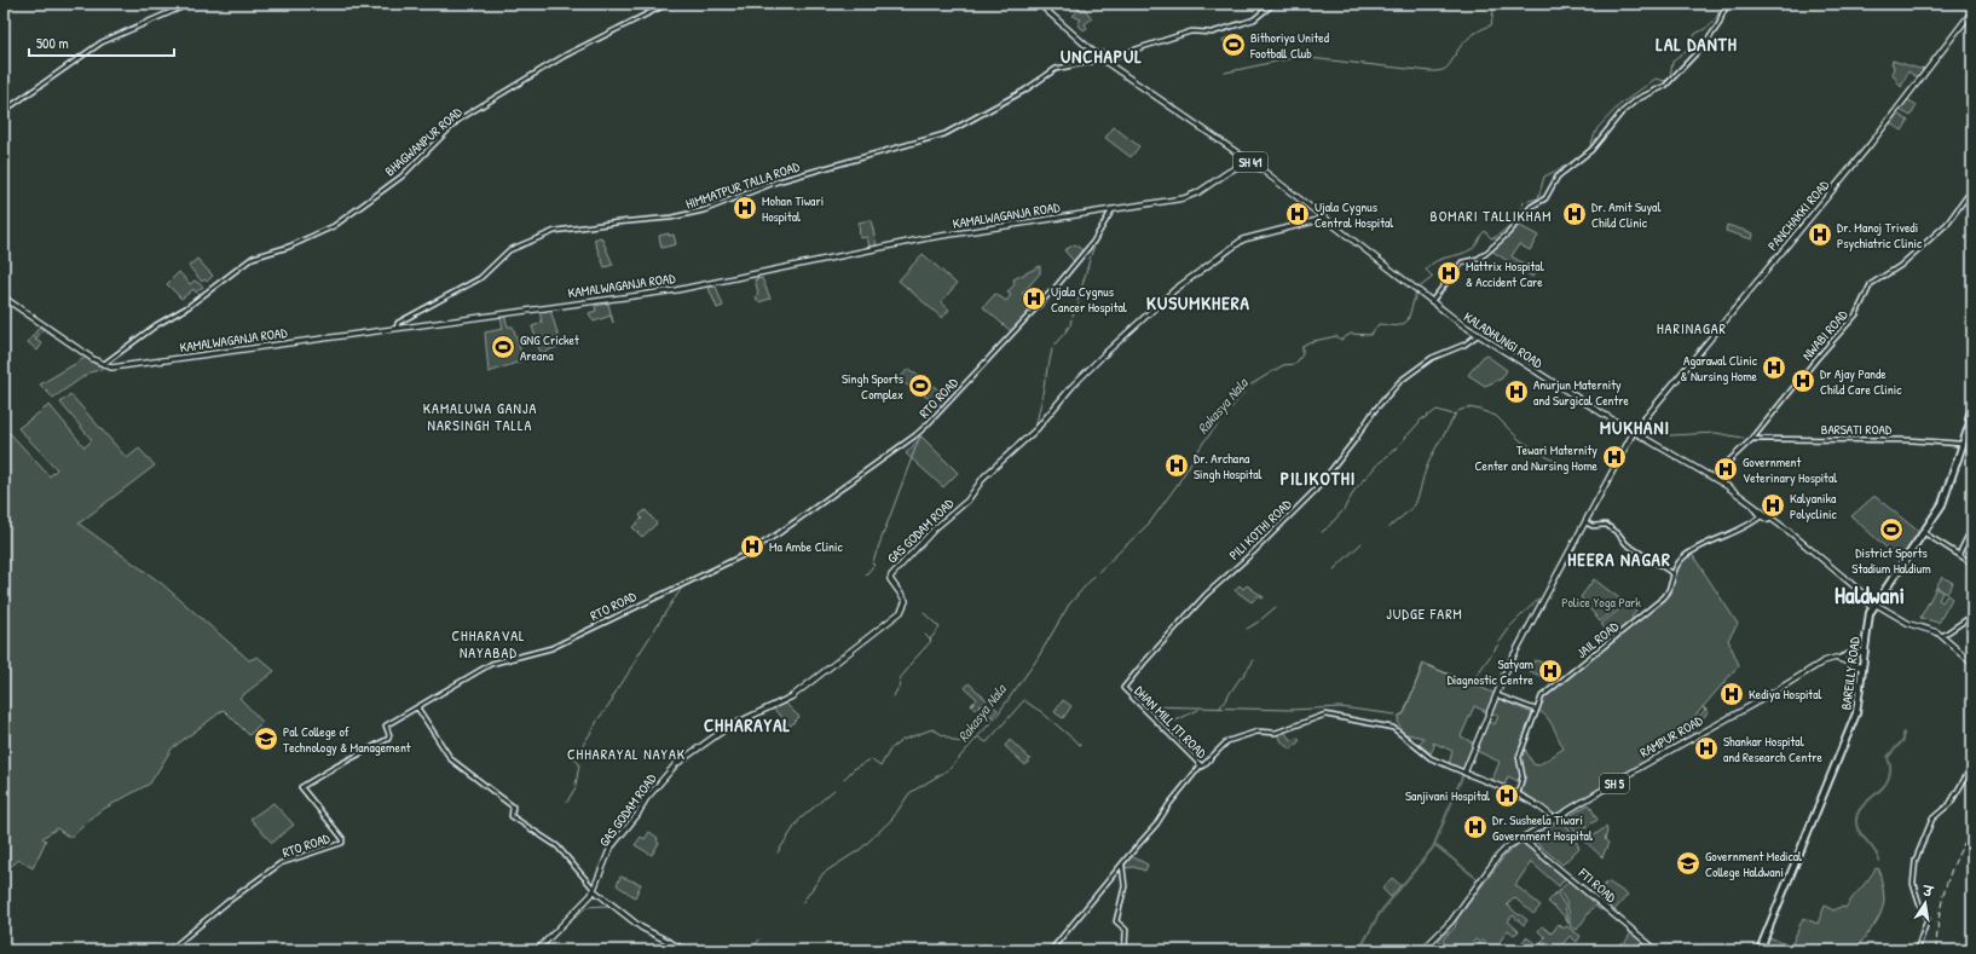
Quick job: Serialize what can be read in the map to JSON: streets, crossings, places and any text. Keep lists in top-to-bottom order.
{
  "streets": {
    "highway": ["BAREILLY ROAD"],
    "main road": [
      "SH 41",
      "KAMALWAGANJA ROAD",
      "PANCHAKKI ROAD",
      "KALADHUNGI ROAD",
      "GAS GODAM ROAD",
      "RAMPUR ROAD",
      "SH 5",
      "FTI ROAD"
    ],
    "street": [
      "BHAGWANPUR ROAD",
      "HIMMATPUR TALLA ROAD",
      "NWABI ROAD",
      "RTO ROAD",
      "BARSATI ROAD",
      "PILI KOTHI ROAD",
      "JAIL ROAD",
      "DHAN MILL ITI ROAD"
    ]
  },
  "crossings": [
    ["BHAGWANPUR ROAD", "KAMALWAGANJA ROAD"],
    ["HIMMATPUR TALLA ROAD", "KAMALWAGANJA ROAD"],
    ["HIMMATPUR TALLA ROAD", "KALADHUNGI ROAD"],
    ["KAMALWAGANJA ROAD", "KALADHUNGI ROAD"],
    ["KAMALWAGANJA ROAD", "RTO ROAD"],
    ["PANCHAKKI ROAD", "KALADHUNGI ROAD"],
    ["PANCHAKKI ROAD", "DHAN MILL ITI ROAD"],
    ["NWABI ROAD", "KALADHUNGI ROAD"],
    ["NWABI ROAD", "BARSATI ROAD"],
    ["KALADHUNGI ROAD", "PILI KOTHI ROAD"],
    ["KALADHUNGI ROAD", "GAS GODAM ROAD"],
    ["KALADHUNGI ROAD", "JAIL ROAD"],
    ["KALADHUNGI ROAD", "BAREILLY ROAD"],
    ["PILI KOTHI ROAD", "DHAN MILL ITI ROAD"],
    ["BAREILLY ROAD", "SH 5"],
    ["RAMPUR ROAD", "SH 5"],
    ["RAMPUR ROAD", "FTI ROAD"]
  ],
  "districts": [
    "LAL DANTH",
    "UNCHAPUL",
    "BOMARI TALLIKHAM",
    "KUSUMKHERA",
    "HARINAGAR",
    "KAMALUWA GANJA NARSINGH TALLA",
    "MUKHANI",
    "PILIKOTHI",
    "HEERA NAGAR",
    "Haldwani",
    "JUDGE FARM",
    "CHHARAVAL NAYABAD",
    "CHHARAYAL",
    "CHHARAYAL NAYAK"
  ],
  "water": ["Rakasya Nala"],
  "parks": ["Police Yoga Park"],
  "places": {
    "sports": [
      "Bithoriya United Football Club",
      "GNG Cricket Areana",
      "Singh Sports Complex",
      "District Sports Stadium Haldium"
    ],
    "hospital": [
      "Mohan Tiwari Hospital",
      "Ujala Cygnus Central Hospital",
      "Dr. Amit Suyal Child Clinic",
      "Dr. Manoj Trivedi Psychiatric Clinic",
      "Mattrix Hospital & Accident Care",
      "Ujala Cygnus Cancer Hospital",
      "Agarawal Clinic & Nursing Home",
      "Dr Ajay Pande Child Care Clinic",
      "Anurjun Maternity and Surgical Centre",
      "Tewari Maternity Center and Nursing Home",
      "Dr. Archana Singh Hospital",
      "Government Veterinary Hospital",
      "Kalyanika Polyclinic",
      "Ma Ambe Clinic",
      "Satyam Diagnostic Centre",
      "Kediya Hospital",
      "Shankar Hospital and Research Centre",
      "Sanjivani Hospital",
      "Dr. Susheela Tiwari Government Hospital"
    ],
    "school or university": ["Pal College of Technology & Management", "Government Medical College Haldwani"]
  },
  "scale_bar": "500 m",
  "north": "top"
}
